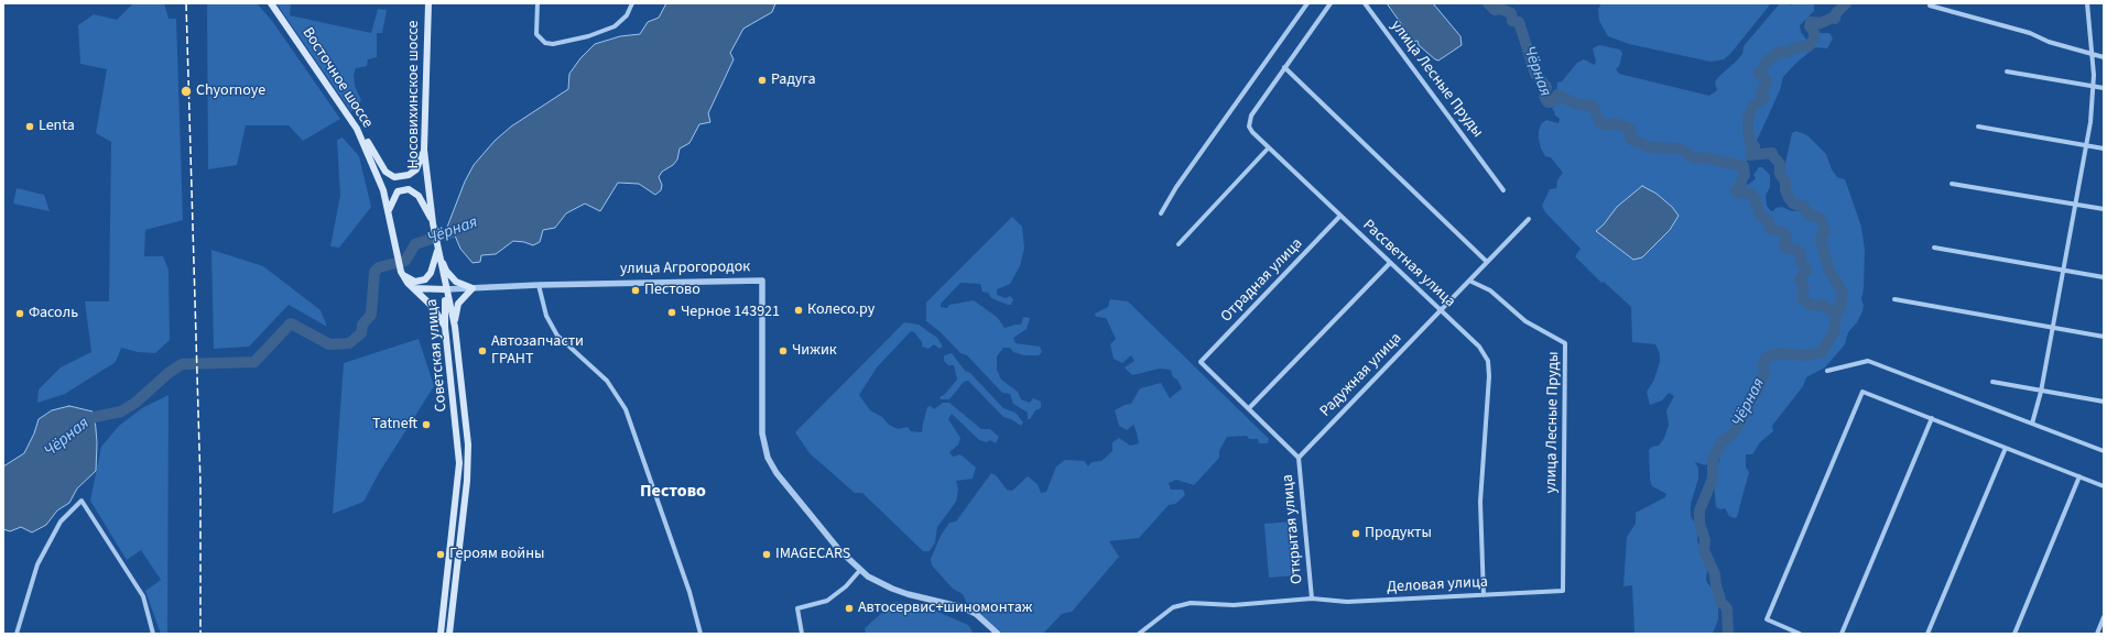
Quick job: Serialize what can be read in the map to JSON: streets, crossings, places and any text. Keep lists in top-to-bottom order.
{
  "streets": {
    "main road": ["Восточное шоссе", "Носовихинское шоссе", "Советская улица"],
    "street": [
      "улица Лесные Пруды",
      "Рассветная улица",
      "улица Агрогородок",
      "Отрадная улица",
      "Радужная улица",
      "Открытая улица",
      "Деловая улица"
    ]
  },
  "crossings": [
    ["Восточное шоссе", "Советская улица"],
    ["улица Лесные Пруды", "Радужная улица"],
    ["улица Лесные Пруды", "Деловая улица"],
    ["Носовихинское шоссе", "улица Агрогородок"],
    ["Носовихинское шоссе", "Советская улица"],
    ["Рассветная улица", "Отрадная улица"],
    ["Рассветная улица", "Радужная улица"],
    ["Рассветная улица", "Деловая улица"],
    ["улица Агрогородок", "Советская улица"],
    ["Радужная улица", "Открытая улица"],
    ["Открытая улица", "Деловая улица"]
  ],
  "districts": ["Пестово"],
  "water": ["Чёрная"],
  "places": [
    "Радуга",
    "Chyornoye",
    "Lenta",
    "Пестово",
    "Колесо.ру",
    "Черное 143921",
    "Фасоль",
    "Автозапчасти ГРАНТ",
    "Чижик",
    "Tatneft",
    "Продукты",
    "Героям войны",
    "IMAGECARS",
    "Автосервис+шиномонтаж"
  ]
}
